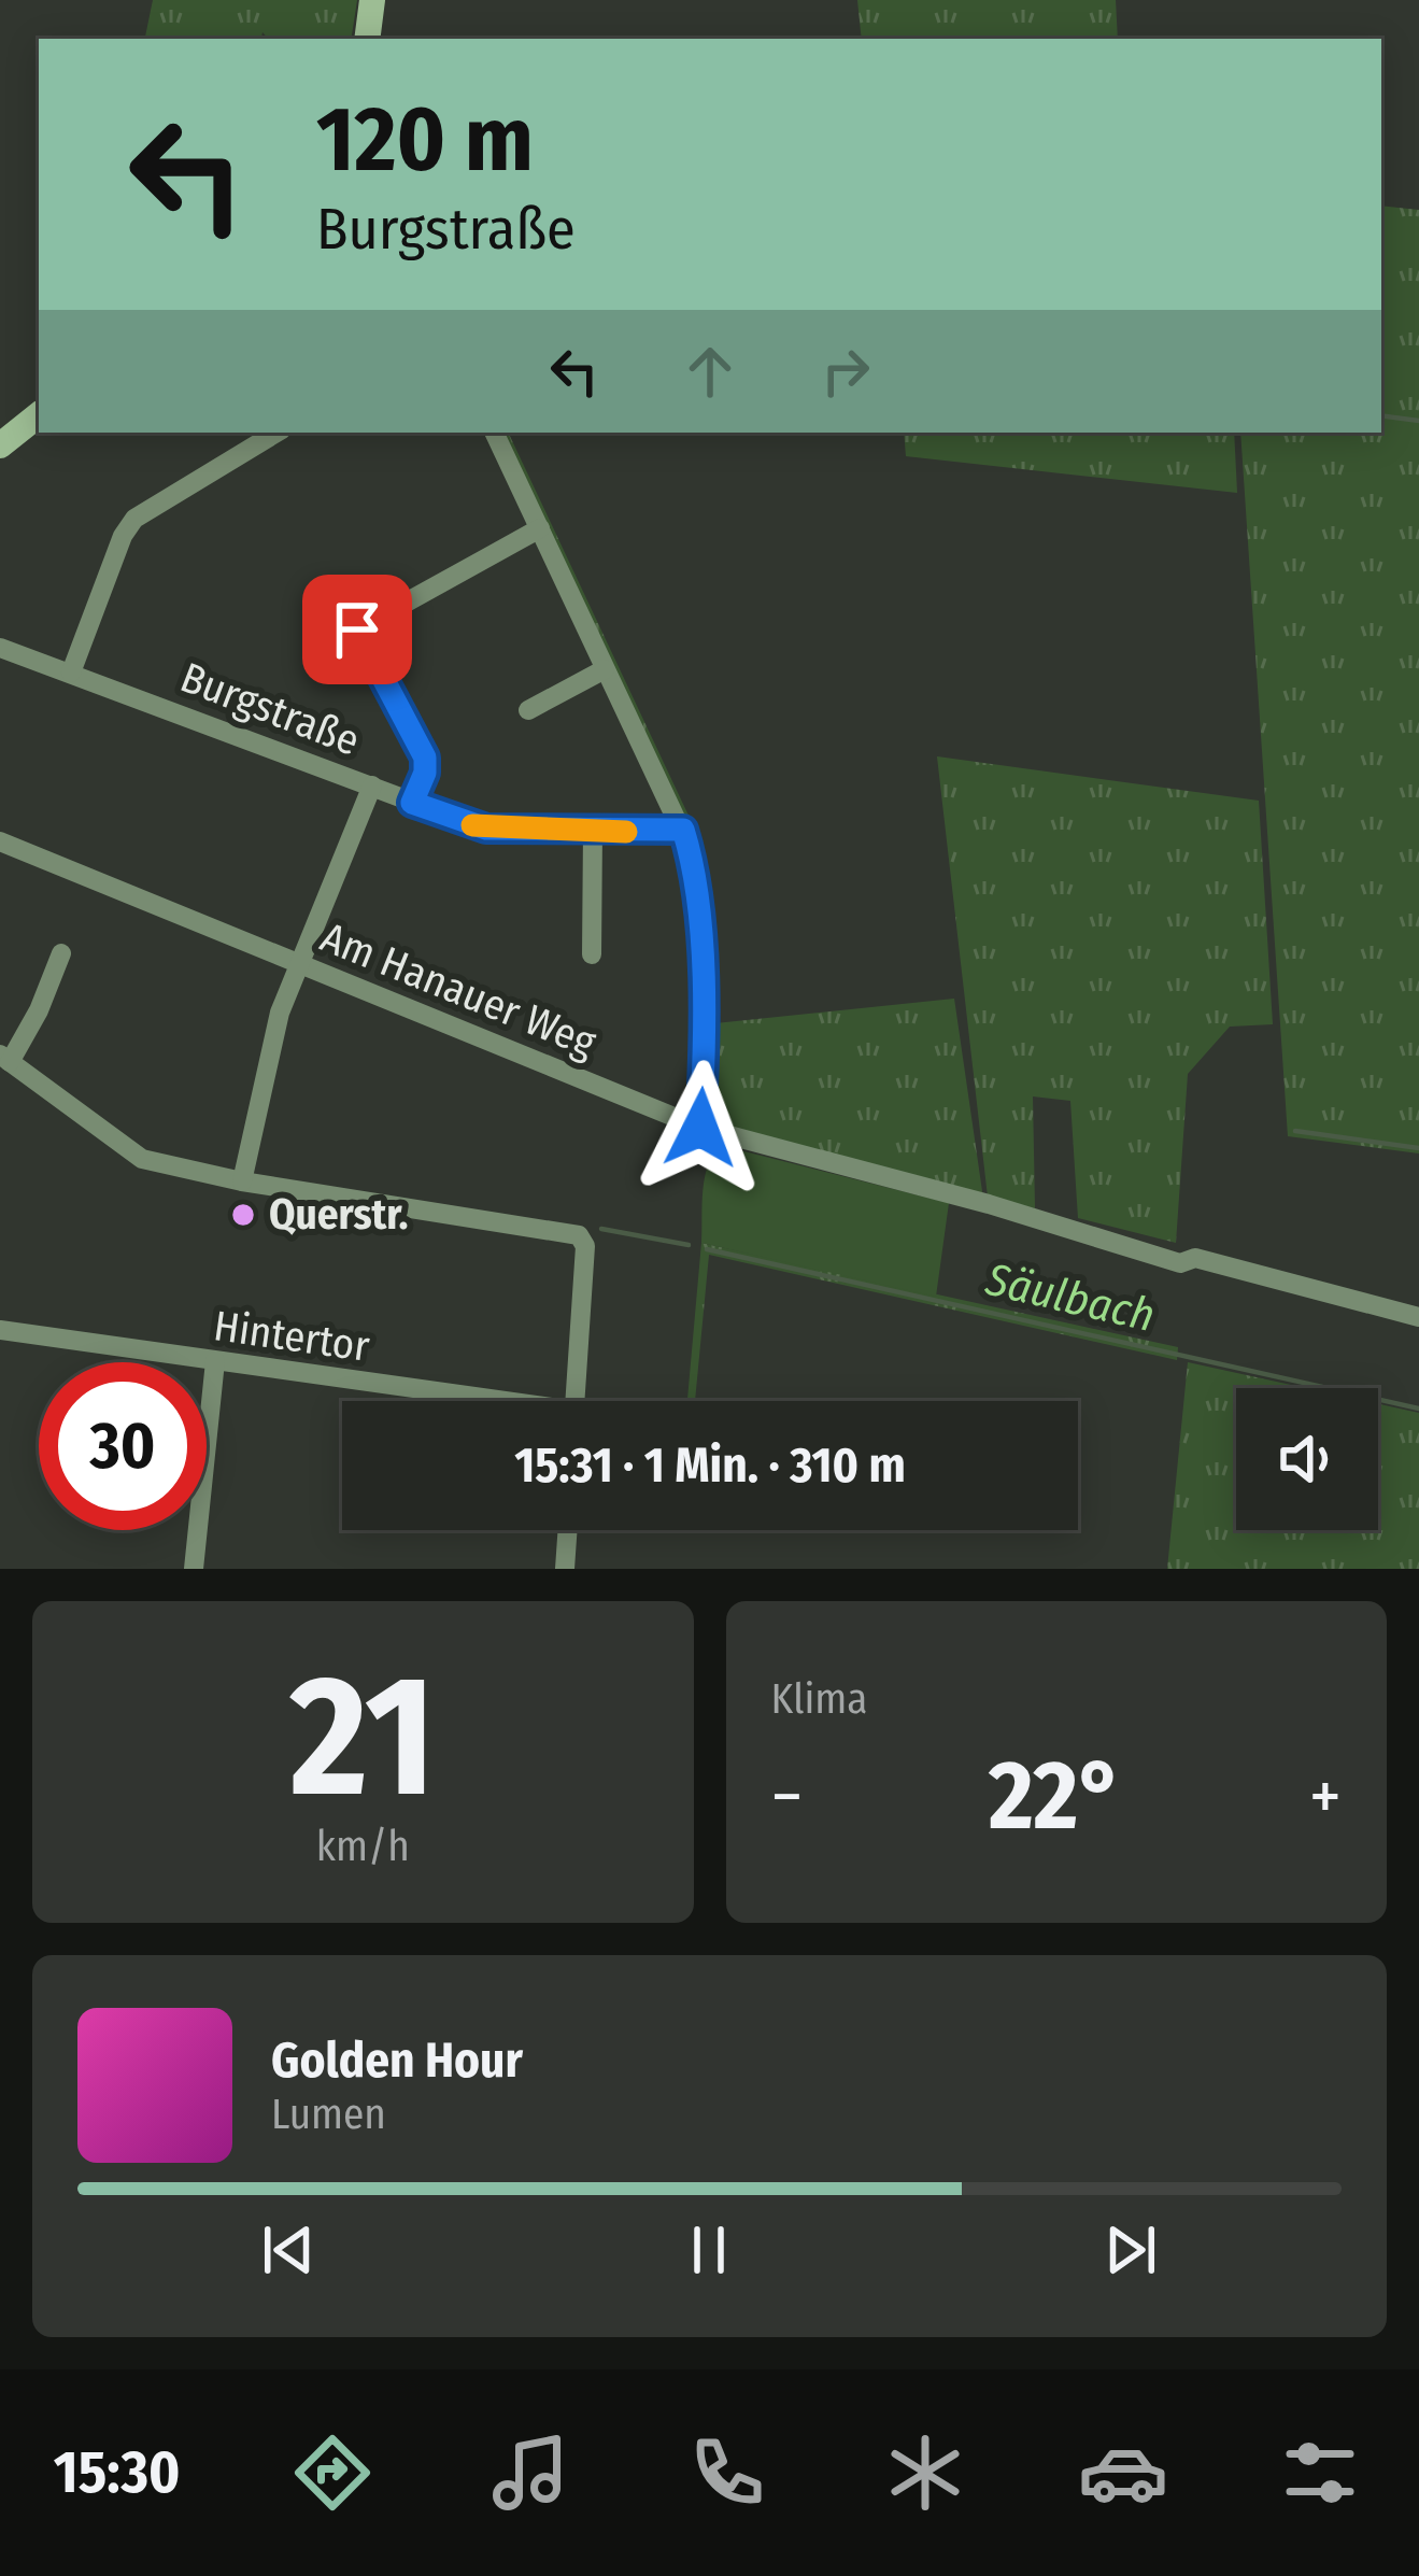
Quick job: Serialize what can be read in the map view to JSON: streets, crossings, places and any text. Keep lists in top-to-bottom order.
{
  "streets": {
    "street": ["Burgstraße", "Am Hanauer Weg", "Hintertor"]
  },
  "water": ["Säulbach"],
  "places": ["Querstr."],
  "page": {
    "turn": ["120 m", "Burgstraße"],
    "limit": "30",
    "trip": "15:31 · 1 Min. · 310 m",
    "tile": [
      ["21", "km/h"],
      "Klima"
    ],
    "heat": ["−", "22°", "+"],
    "song": ["Golden Hour", "Lumen"],
    "tabs": "15:30"
  }
}
